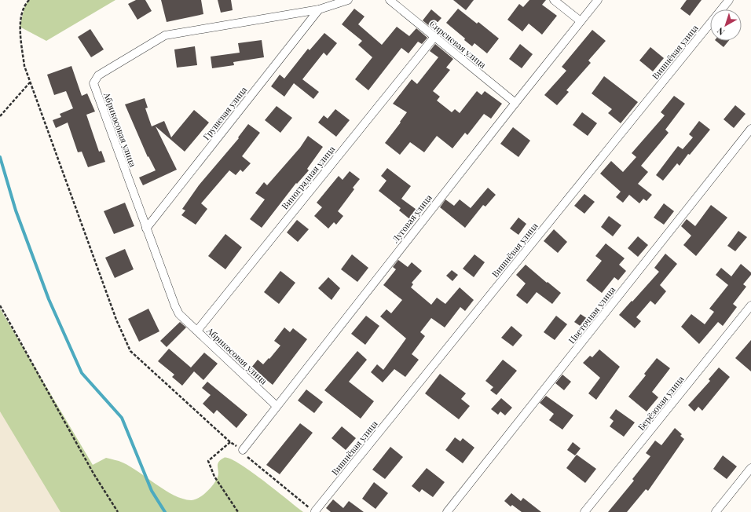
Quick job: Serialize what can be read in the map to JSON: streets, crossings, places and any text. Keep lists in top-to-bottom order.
{
  "streets": {
    "street": [
      "Сиреневая улица",
      "Вишнёвая улица",
      "Грушевая улица",
      "Абрикосовая улица",
      "Виноградная улица",
      "Луговая улица",
      "Цветочная улица",
      "Берёзовая улица"
    ]
  },
  "crossings": [
    ["Сиреневая улица", "Виноградная улица"],
    ["Сиреневая улица", "Луговая улица"],
    ["Грушевая улица", "Абрикосовая улица"],
    ["Абрикосовая улица", "Виноградная улица"],
    ["Абрикосовая улица", "Луговая улица"]
  ],
  "north": "bottom left"
}
